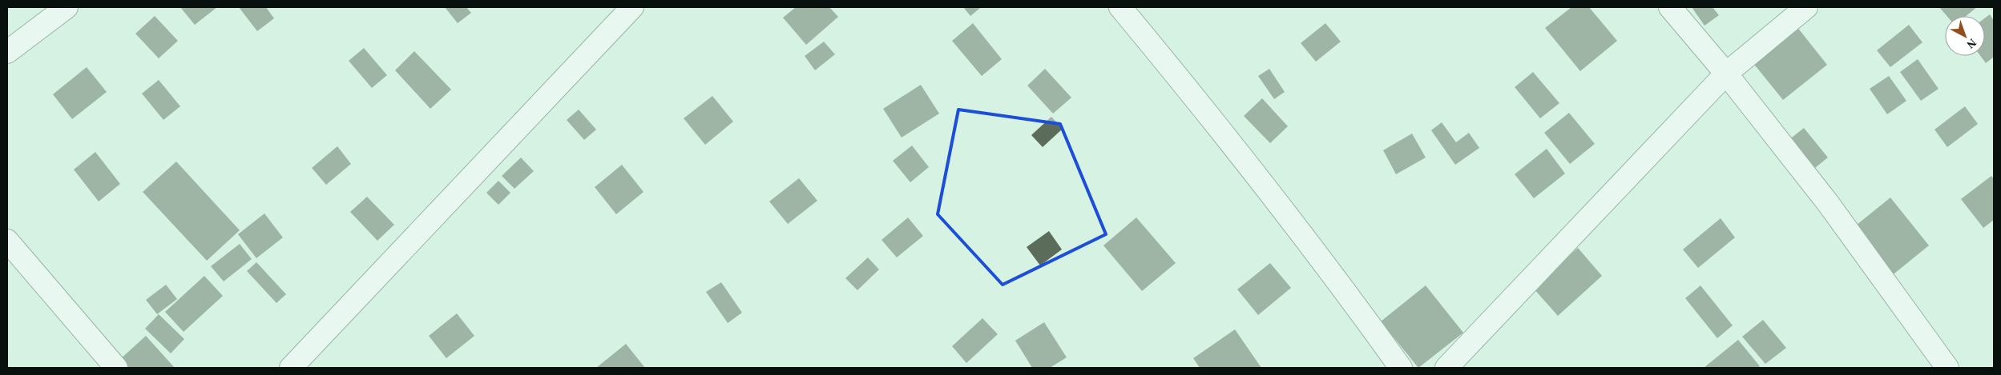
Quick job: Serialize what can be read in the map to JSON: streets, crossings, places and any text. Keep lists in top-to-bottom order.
{
  "north": "bottom right"
}
